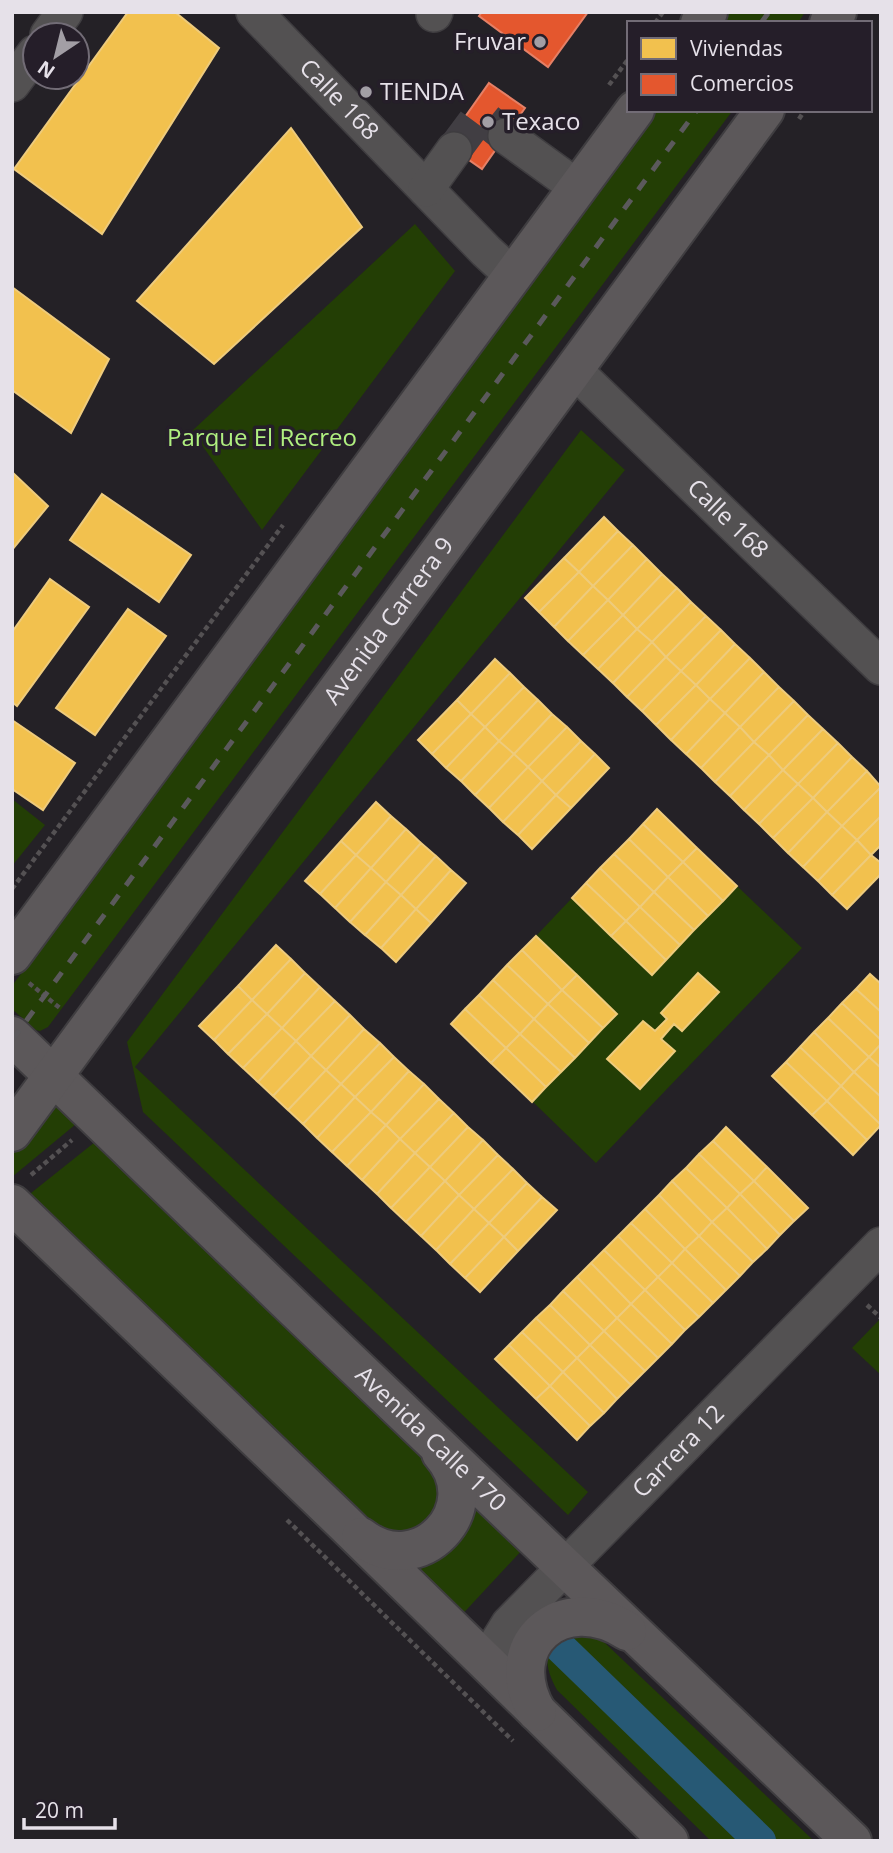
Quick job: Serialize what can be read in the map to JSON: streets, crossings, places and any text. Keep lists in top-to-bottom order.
{
  "streets": {
    "main road": ["Avenida Carrera 9", "Avenida Calle 170"],
    "street": ["Calle 168", "Carrera 12"]
  },
  "crossings": [
    ["Calle 168", "Avenida Carrera 9"],
    ["Avenida Carrera 9", "Avenida Calle 170"],
    ["Avenida Calle 170", "Carrera 12"]
  ],
  "parks": ["Parque El Recreo"],
  "places": ["Fruvar", "TIENDA", "Texaco"],
  "legend": ["Viviendas", "Comercios"],
  "scale_bar": "20 m",
  "north": "bottom left"
}
